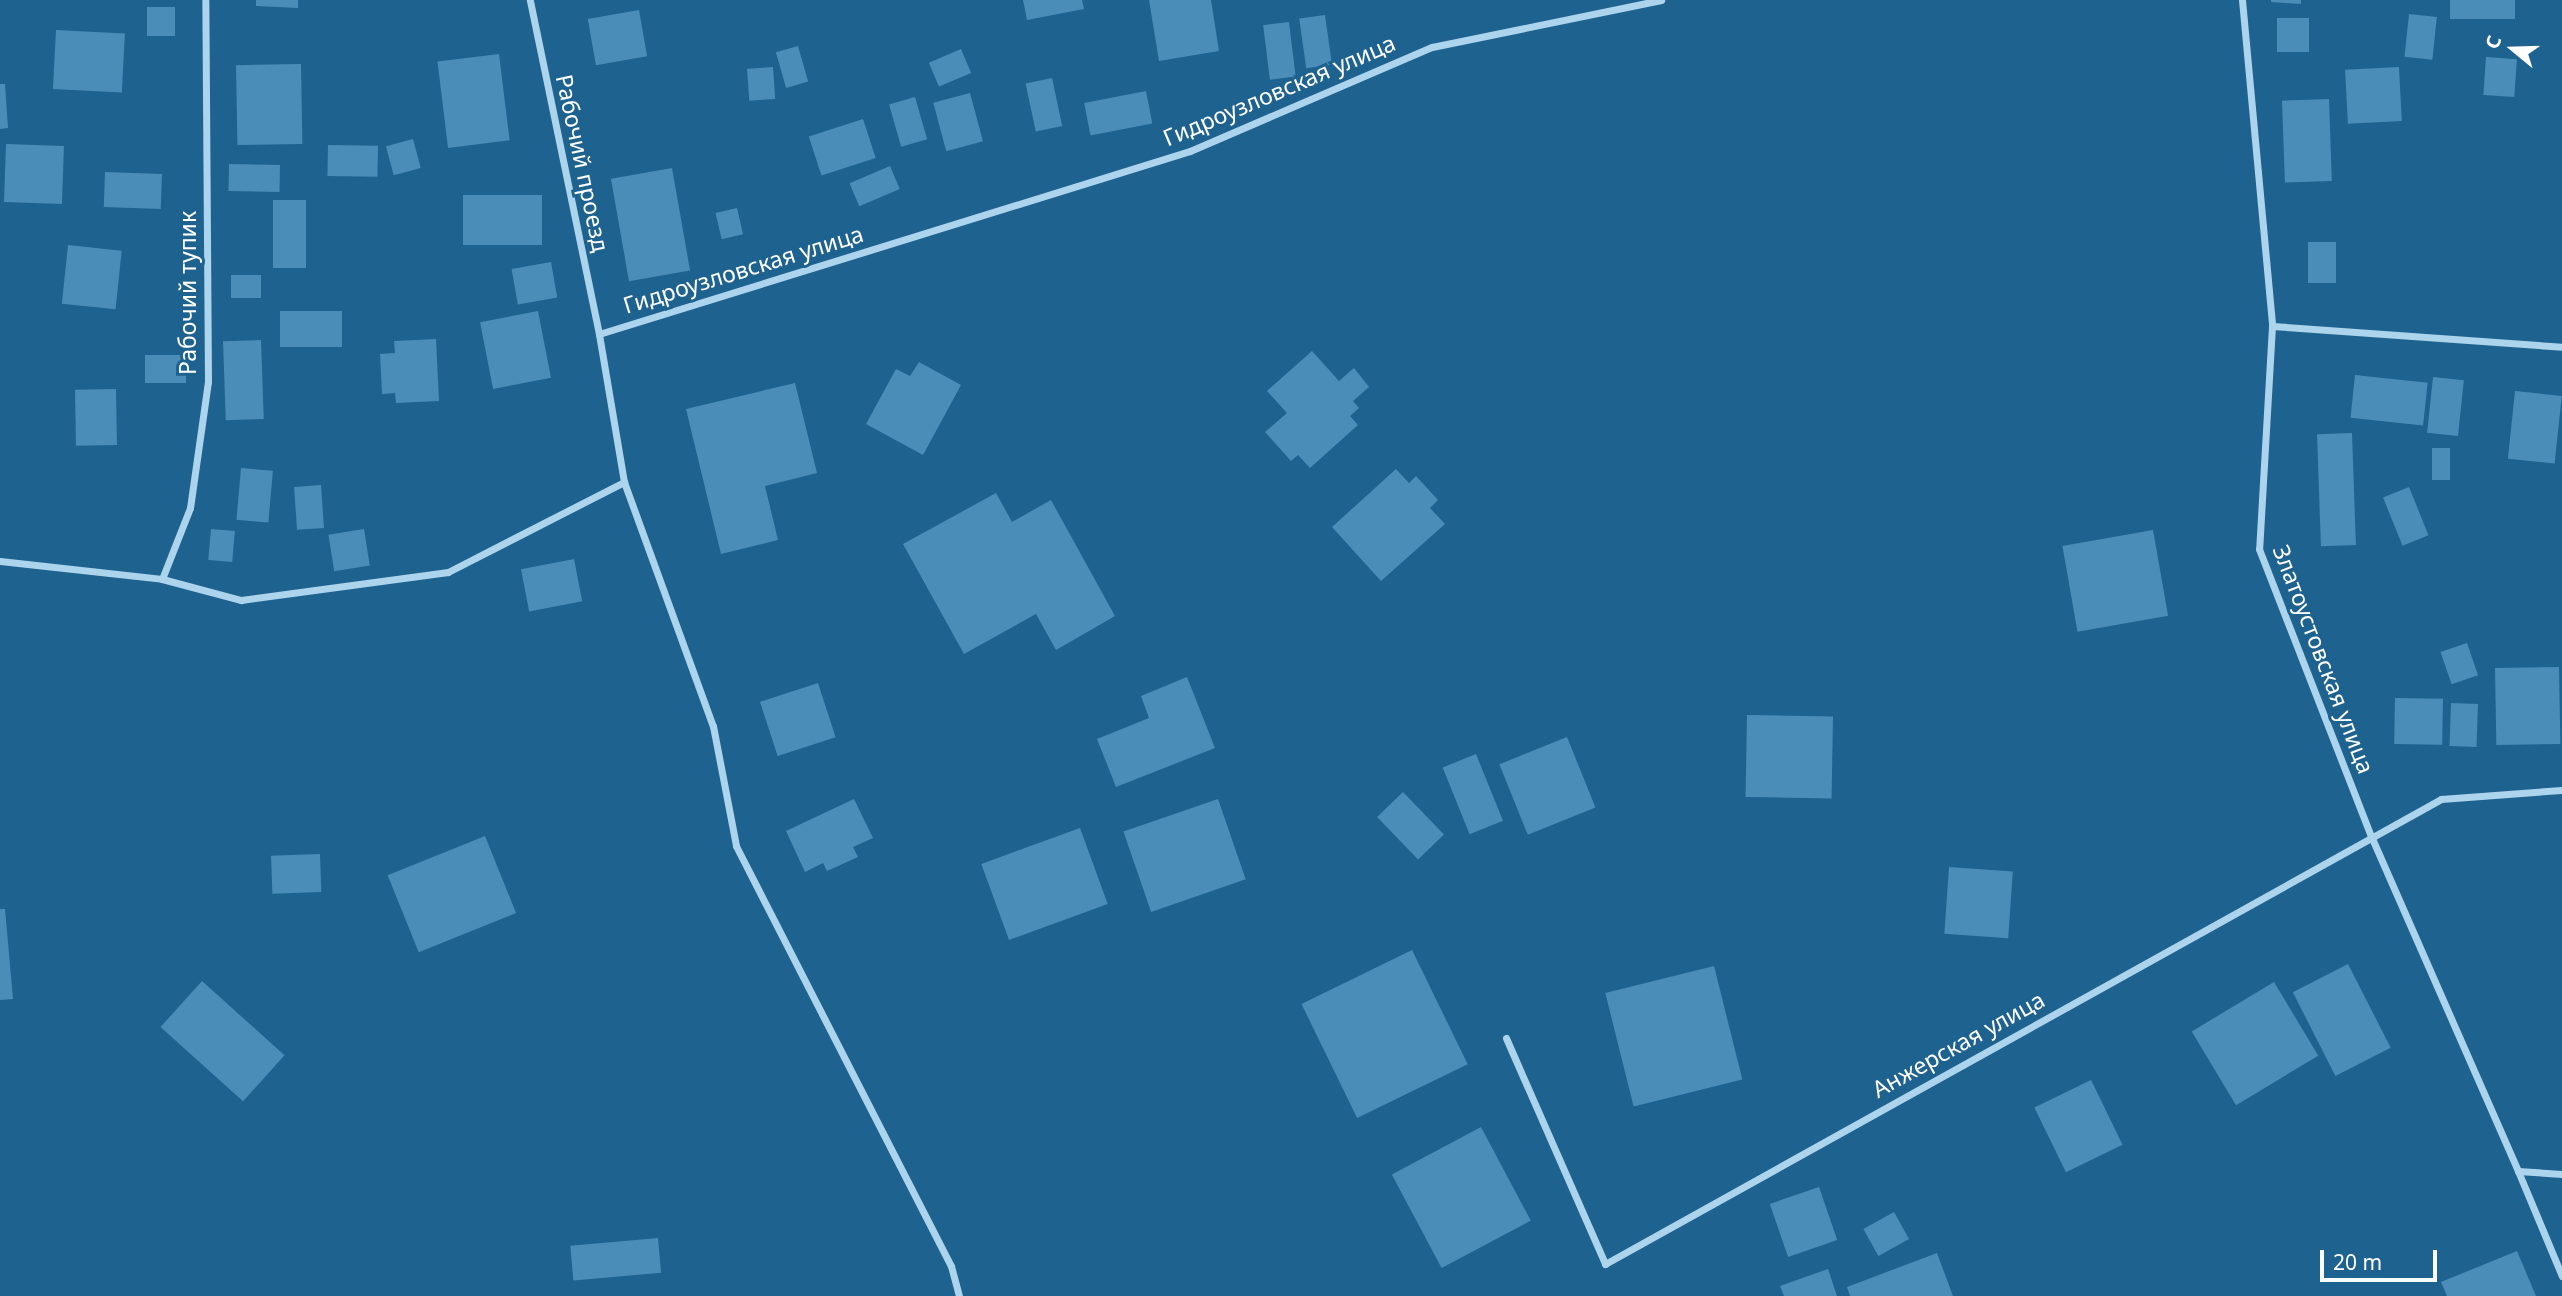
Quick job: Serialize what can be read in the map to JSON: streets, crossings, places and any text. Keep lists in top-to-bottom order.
{
  "streets": {
    "street": [
      "Гидроузловская улица",
      "Рабочий проезд",
      "Рабочий тупик",
      "Златоустовская улица",
      "Анжерская улица"
    ]
  },
  "crossings": [
    ["Гидроузловская улица", "Рабочий проезд"],
    ["Златоустовская улица", "Анжерская улица"]
  ],
  "scale_bar": "20 m",
  "north": "left"
}
